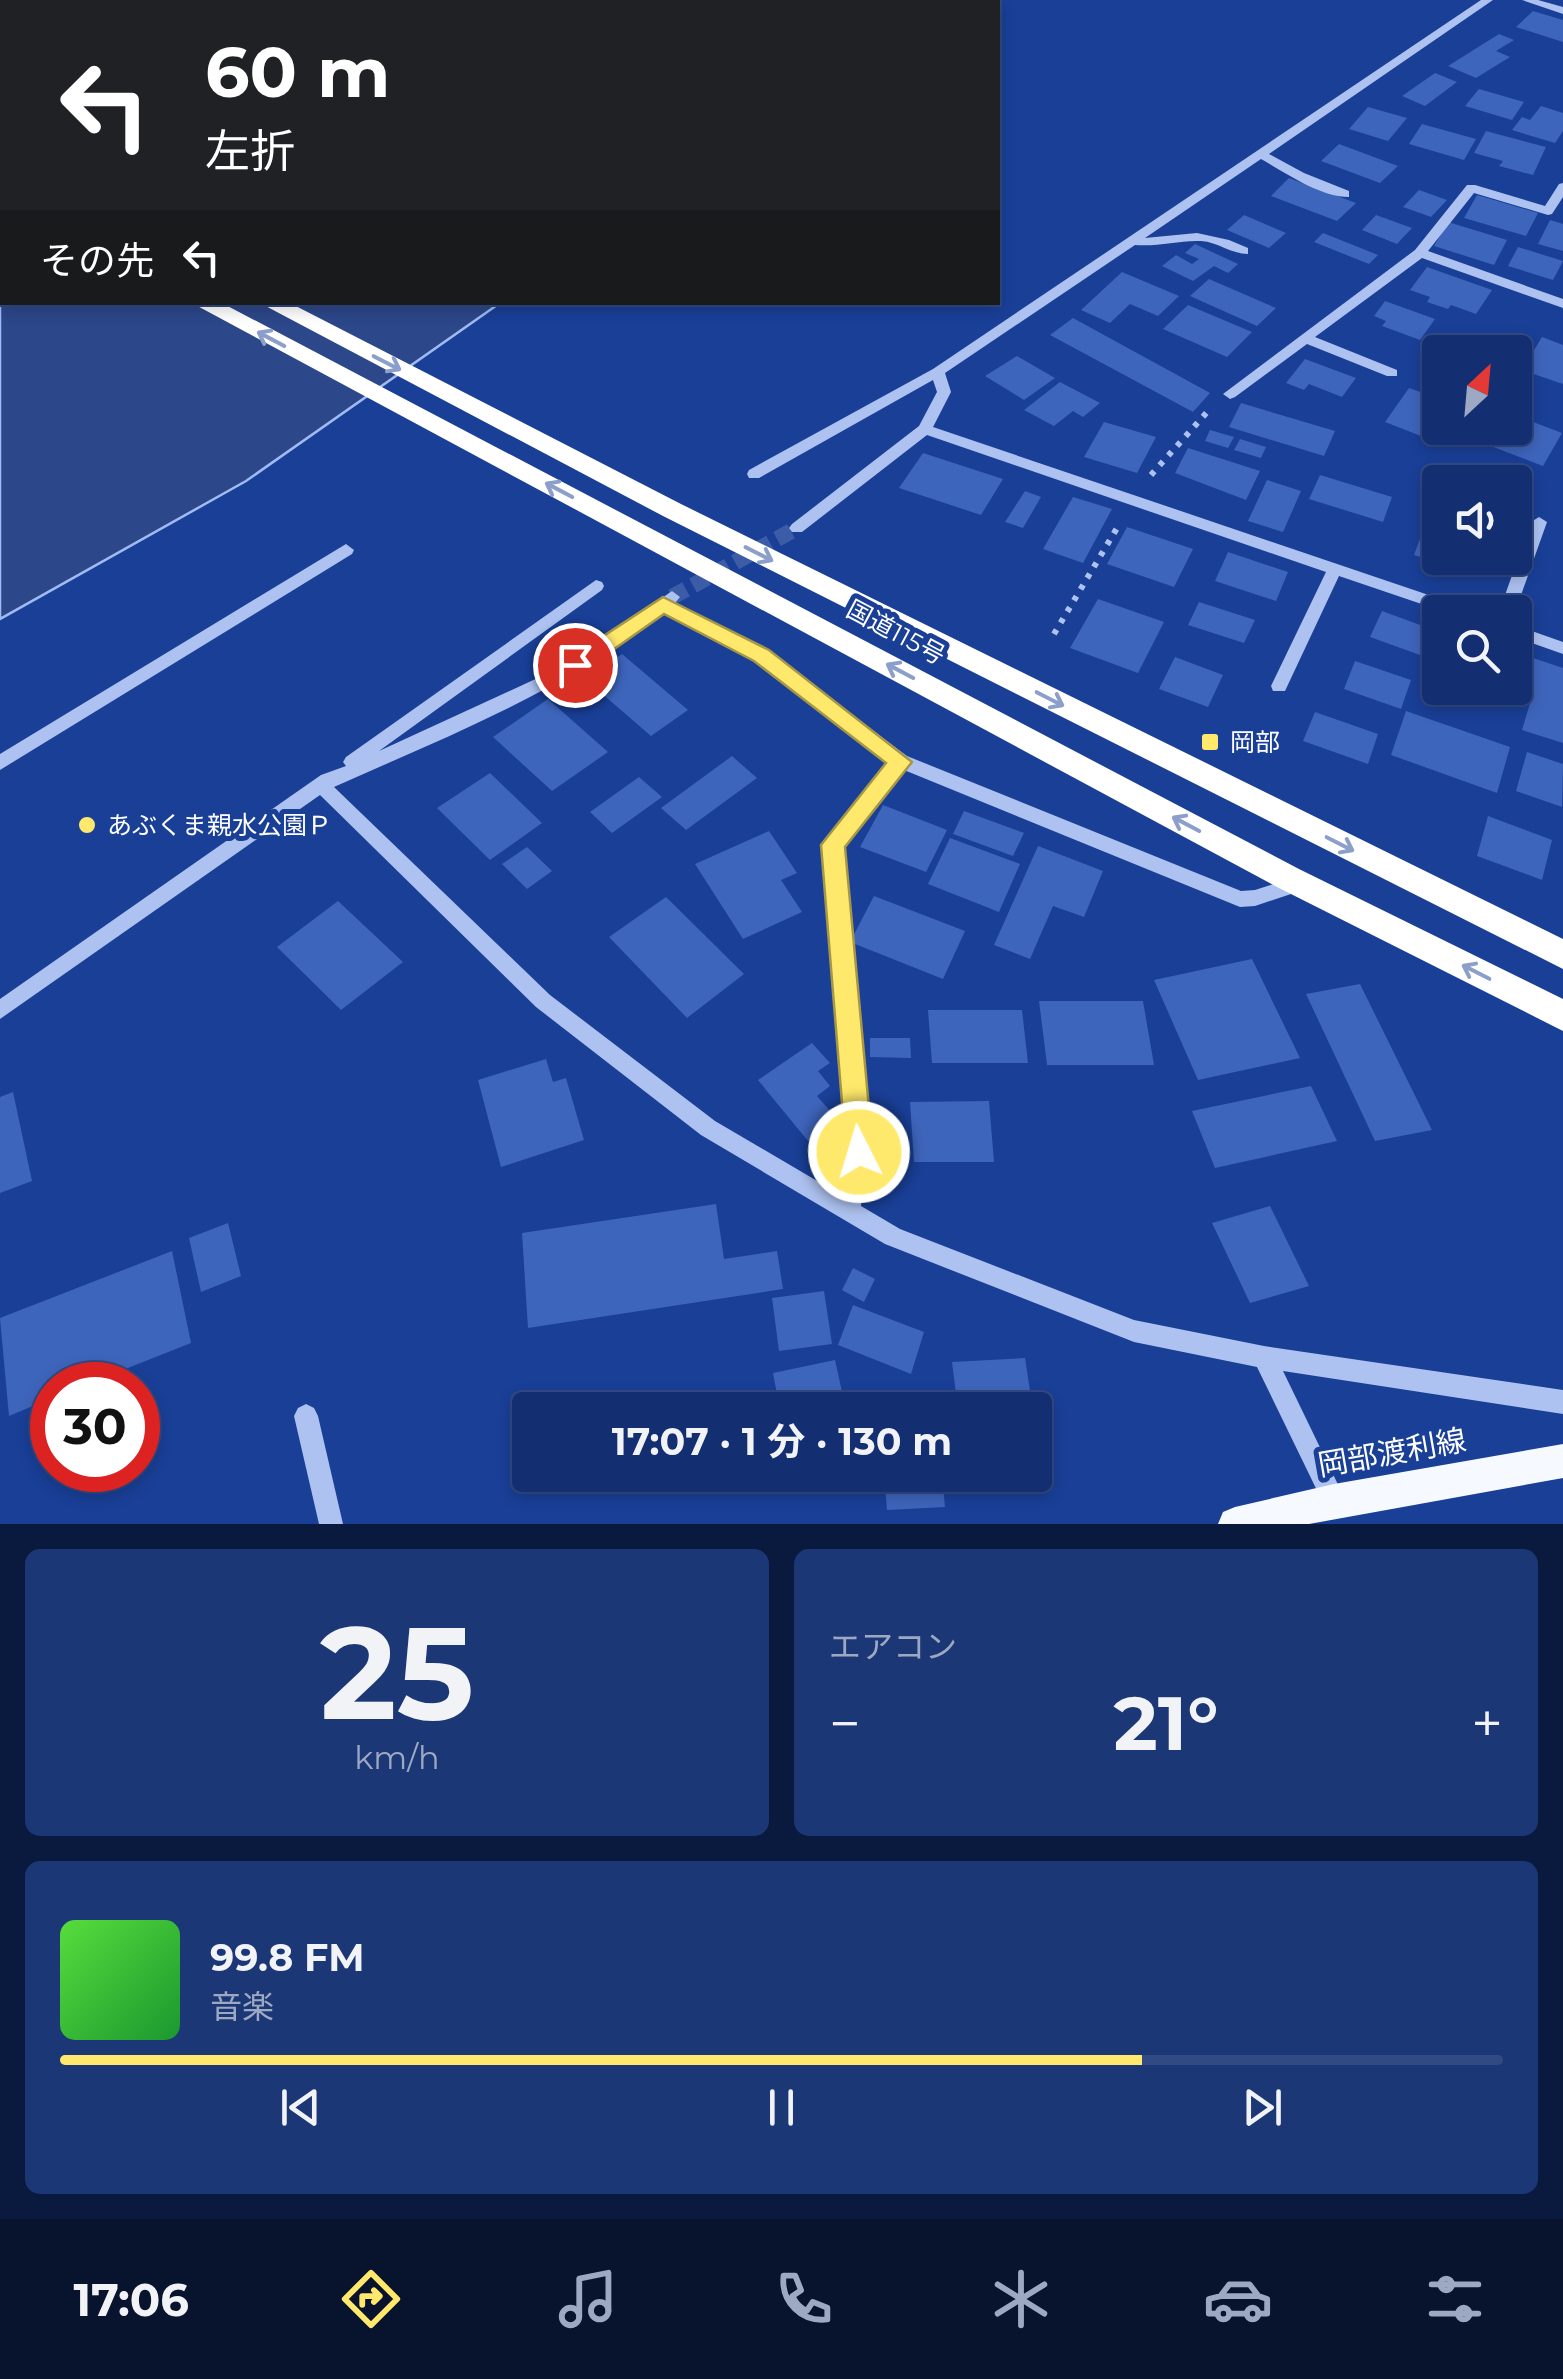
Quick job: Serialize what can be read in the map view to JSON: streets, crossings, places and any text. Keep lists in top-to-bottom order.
{
  "streets": {
    "highway": ["国道115号"],
    "main road": ["岡部渡利線"]
  },
  "places": {
    "transit": ["岡部"],
    "other": ["あぶくま親水公園Ｐ"]
  },
  "north": "top right",
  "page": {
    "turn": ["60 m", "左折"],
    "then": "その先",
    "limit": "30",
    "trip": "17:07 · 1 分 · 130 m",
    "tile": [
      ["25", "km/h"],
      "エアコン"
    ],
    "heat": ["−", "21°", "+"],
    "song": ["99.8 FM", "音楽"],
    "tabs": "17:06"
  }
}
